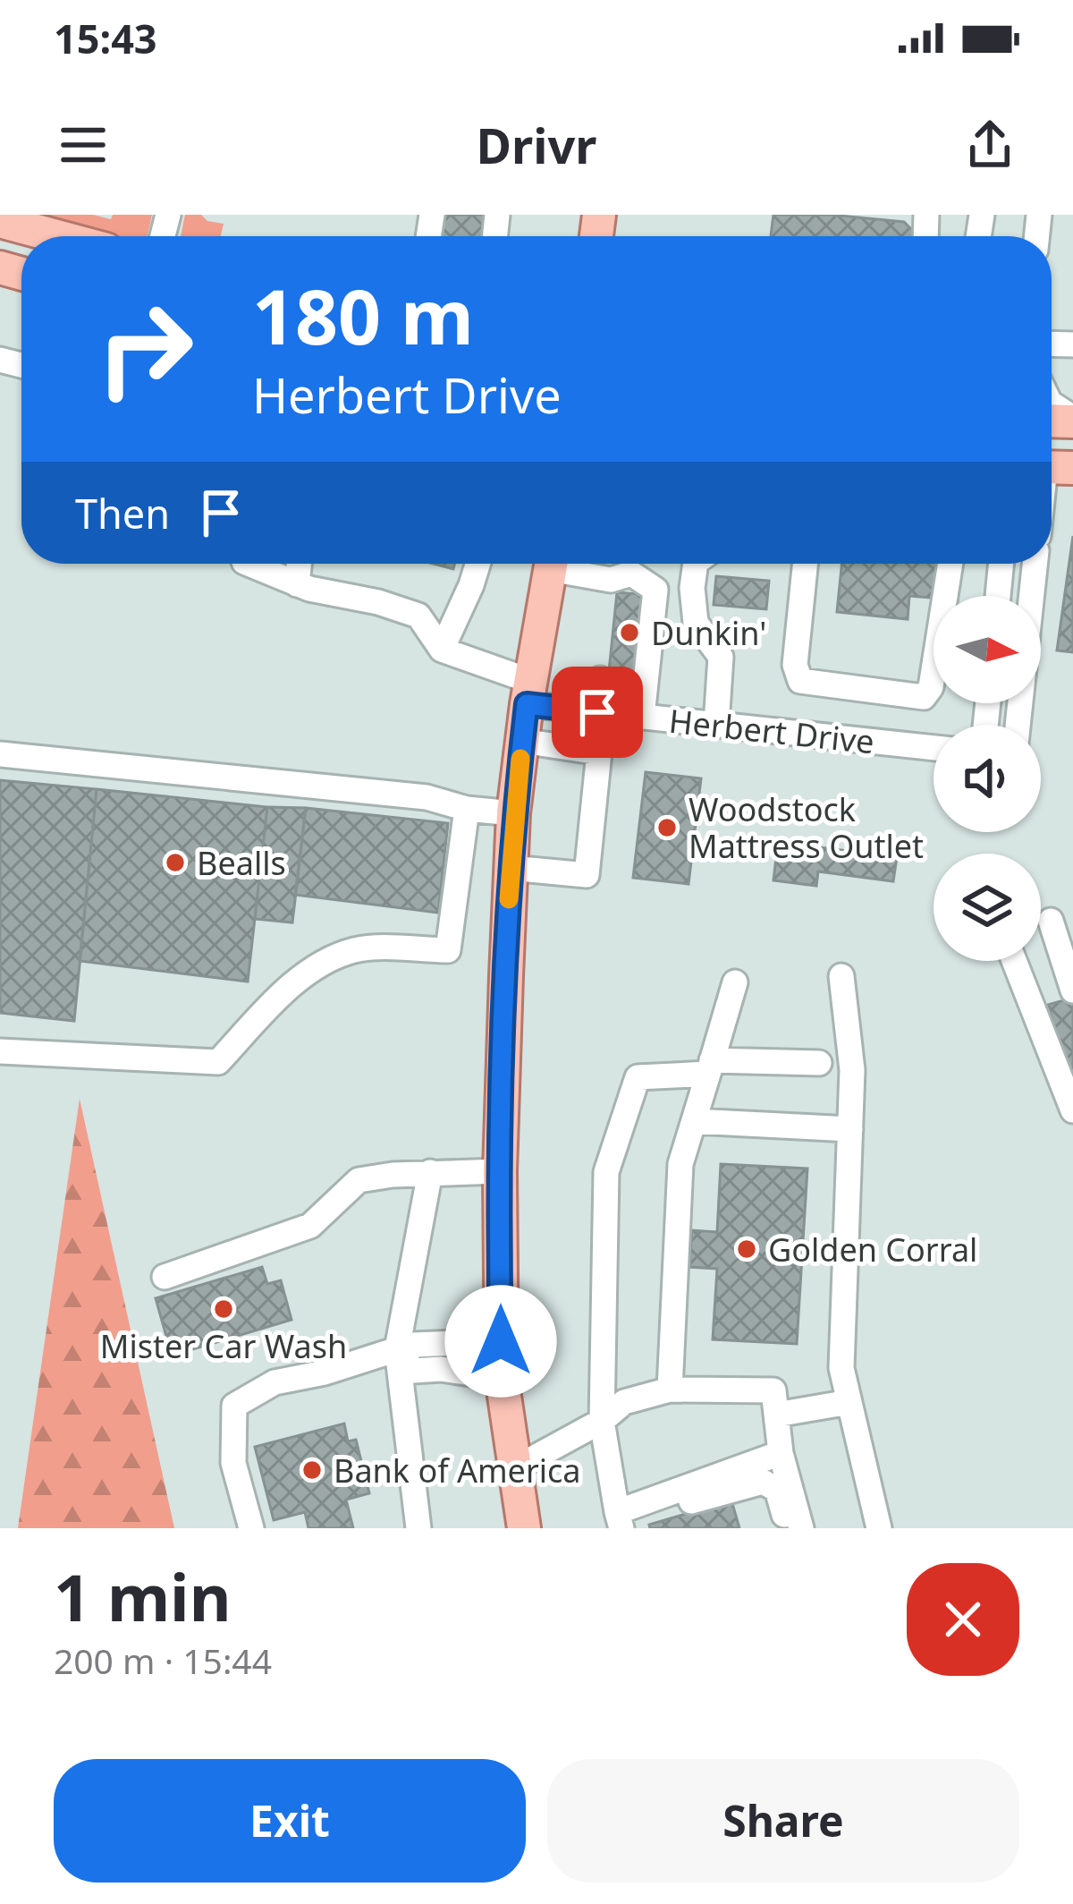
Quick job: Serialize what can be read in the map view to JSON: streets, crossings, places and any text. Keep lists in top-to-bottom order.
{
  "streets": {
    "street": ["Herbert Drive"]
  },
  "places": [
    "Dunkin'",
    "Woodstock Mattress Outlet",
    "Bealls",
    "Golden Corral",
    "Mister Car Wash",
    "Bank of America"
  ],
  "north": "right",
  "page": {
    "status": "15:43",
    "header": "Drivr",
    "turn": ["180 m", "Herbert Drive"],
    "then": "Then",
    "heading": ["1 min", "200 m · 15:44"],
    "buttons": ["Exit", "Share"]
  }
}
